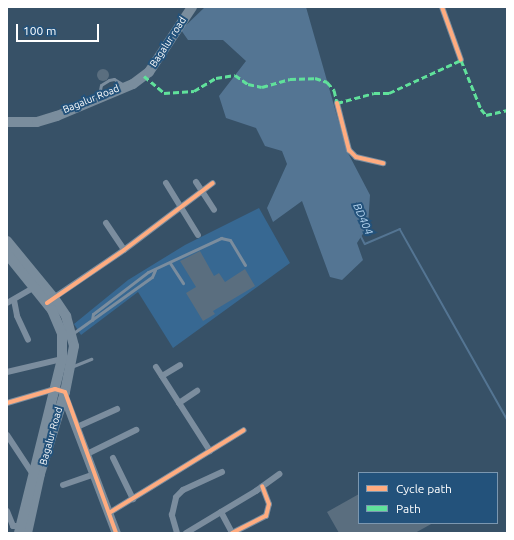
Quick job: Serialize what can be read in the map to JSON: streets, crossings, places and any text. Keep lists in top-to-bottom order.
{
  "streets": {
    "main road": ["Bagalur road", "Bagalur Road"]
  },
  "crossings": [
    ["Bagalur road", "Bagalur Road"]
  ],
  "water": ["BD404"],
  "legend": ["Cycle path", "Path"],
  "scale_bar": "100 m"
}
